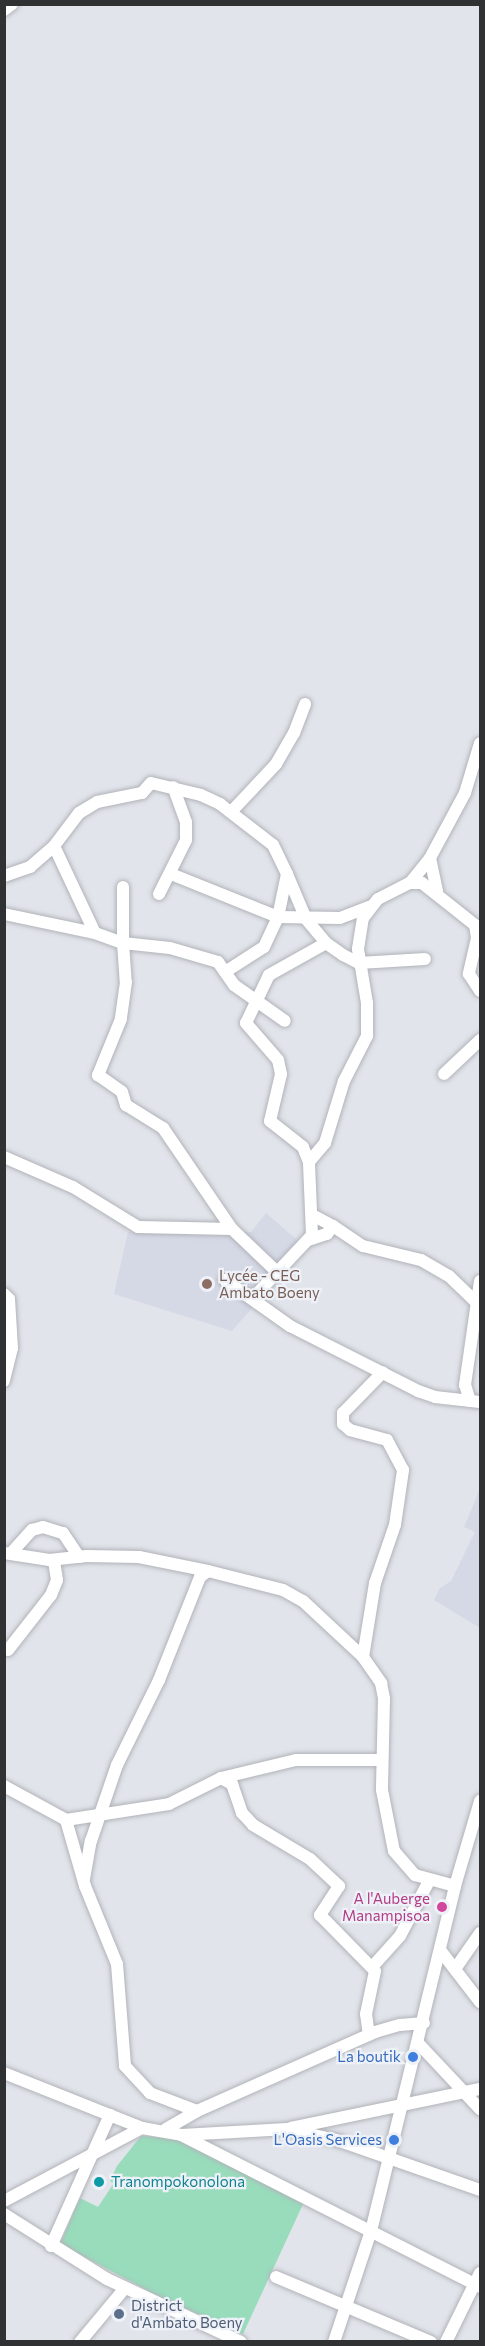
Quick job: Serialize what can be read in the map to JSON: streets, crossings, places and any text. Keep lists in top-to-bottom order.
{
  "places": [
    "Lycée - CEG Ambato Boeny",
    "A l'Auberge Manampisoa",
    "La boutik",
    "L'Oasis Services",
    "Tranompokonolona",
    "District d'Ambato Boeny"
  ]
}
